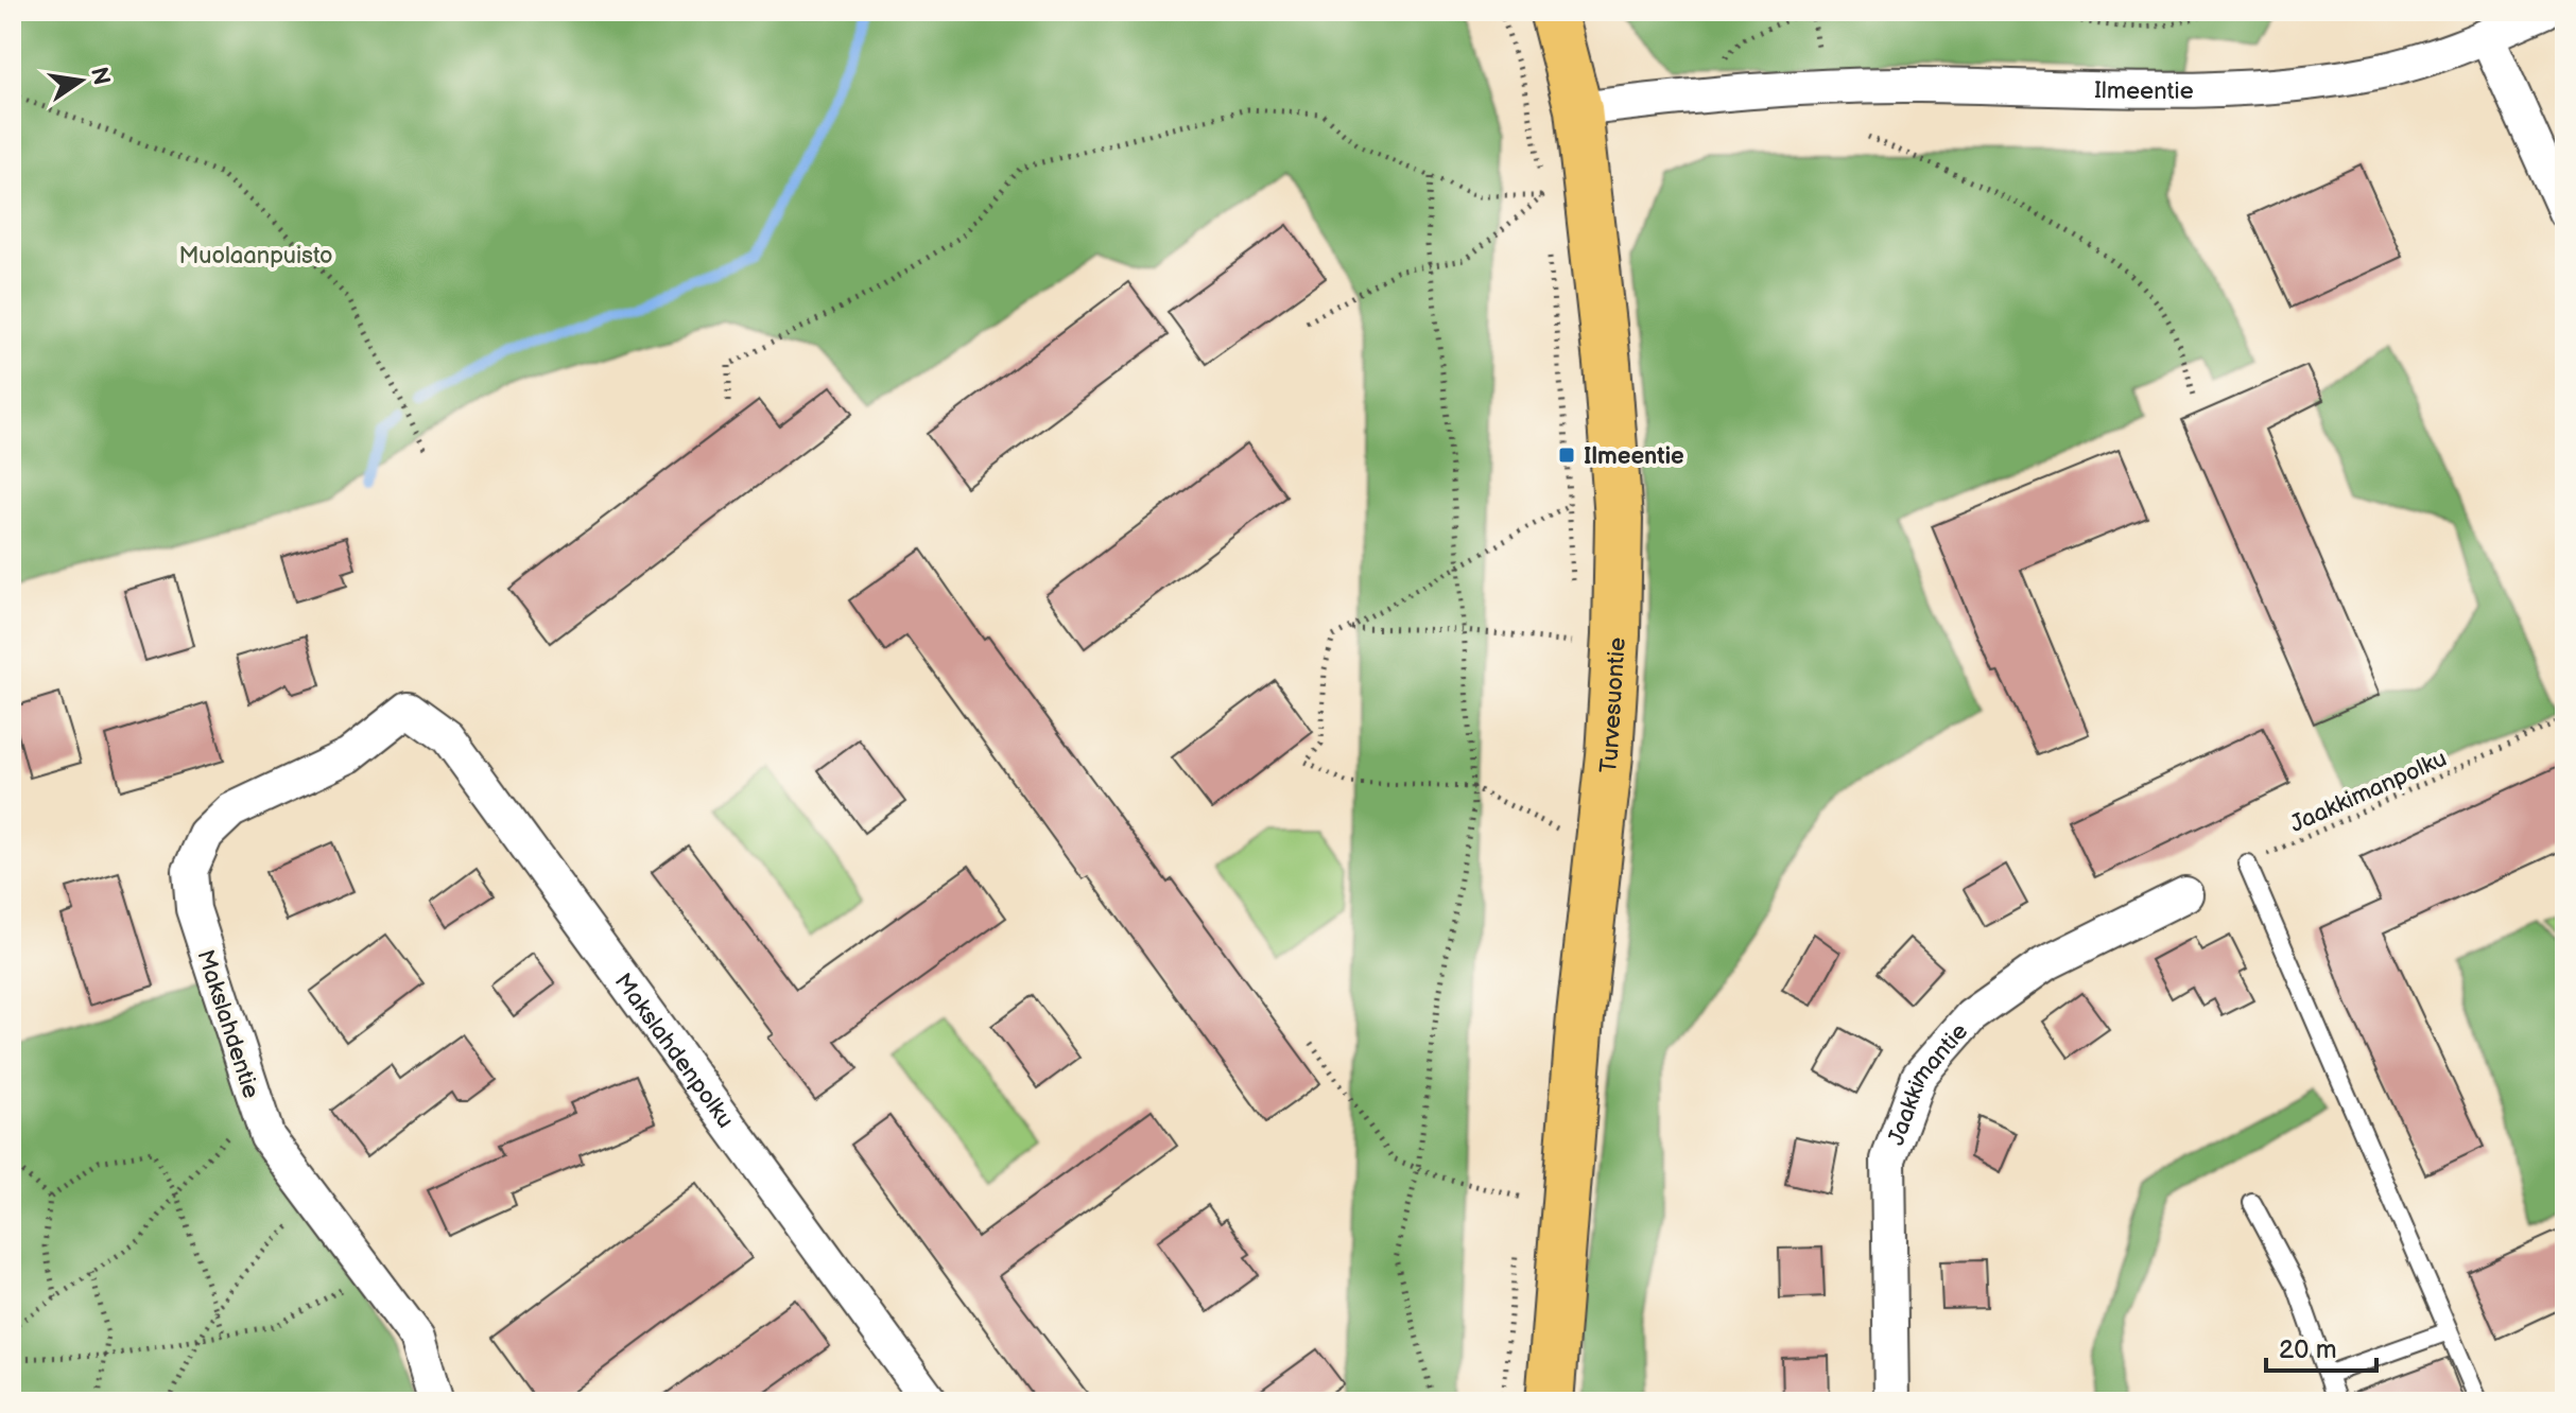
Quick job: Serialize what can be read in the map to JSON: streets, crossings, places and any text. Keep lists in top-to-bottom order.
{
  "streets": {
    "main road": ["Turvesuontie"],
    "street": [
      "Ilmeentie",
      "Makslahdentie",
      "Makslahdenpolku",
      "Jaakkimantie"
    ],
    "path": ["Jaakkimanpolku"]
  },
  "crossings": [
    ["Ilmeentie", "Turvesuontie"],
    ["Makslahdentie", "Makslahdenpolku"]
  ],
  "parks": ["Muolaanpuisto"],
  "places": {
    "transit": ["Ilmeentie"]
  },
  "scale_bar": "20 m",
  "north": "right"
}
